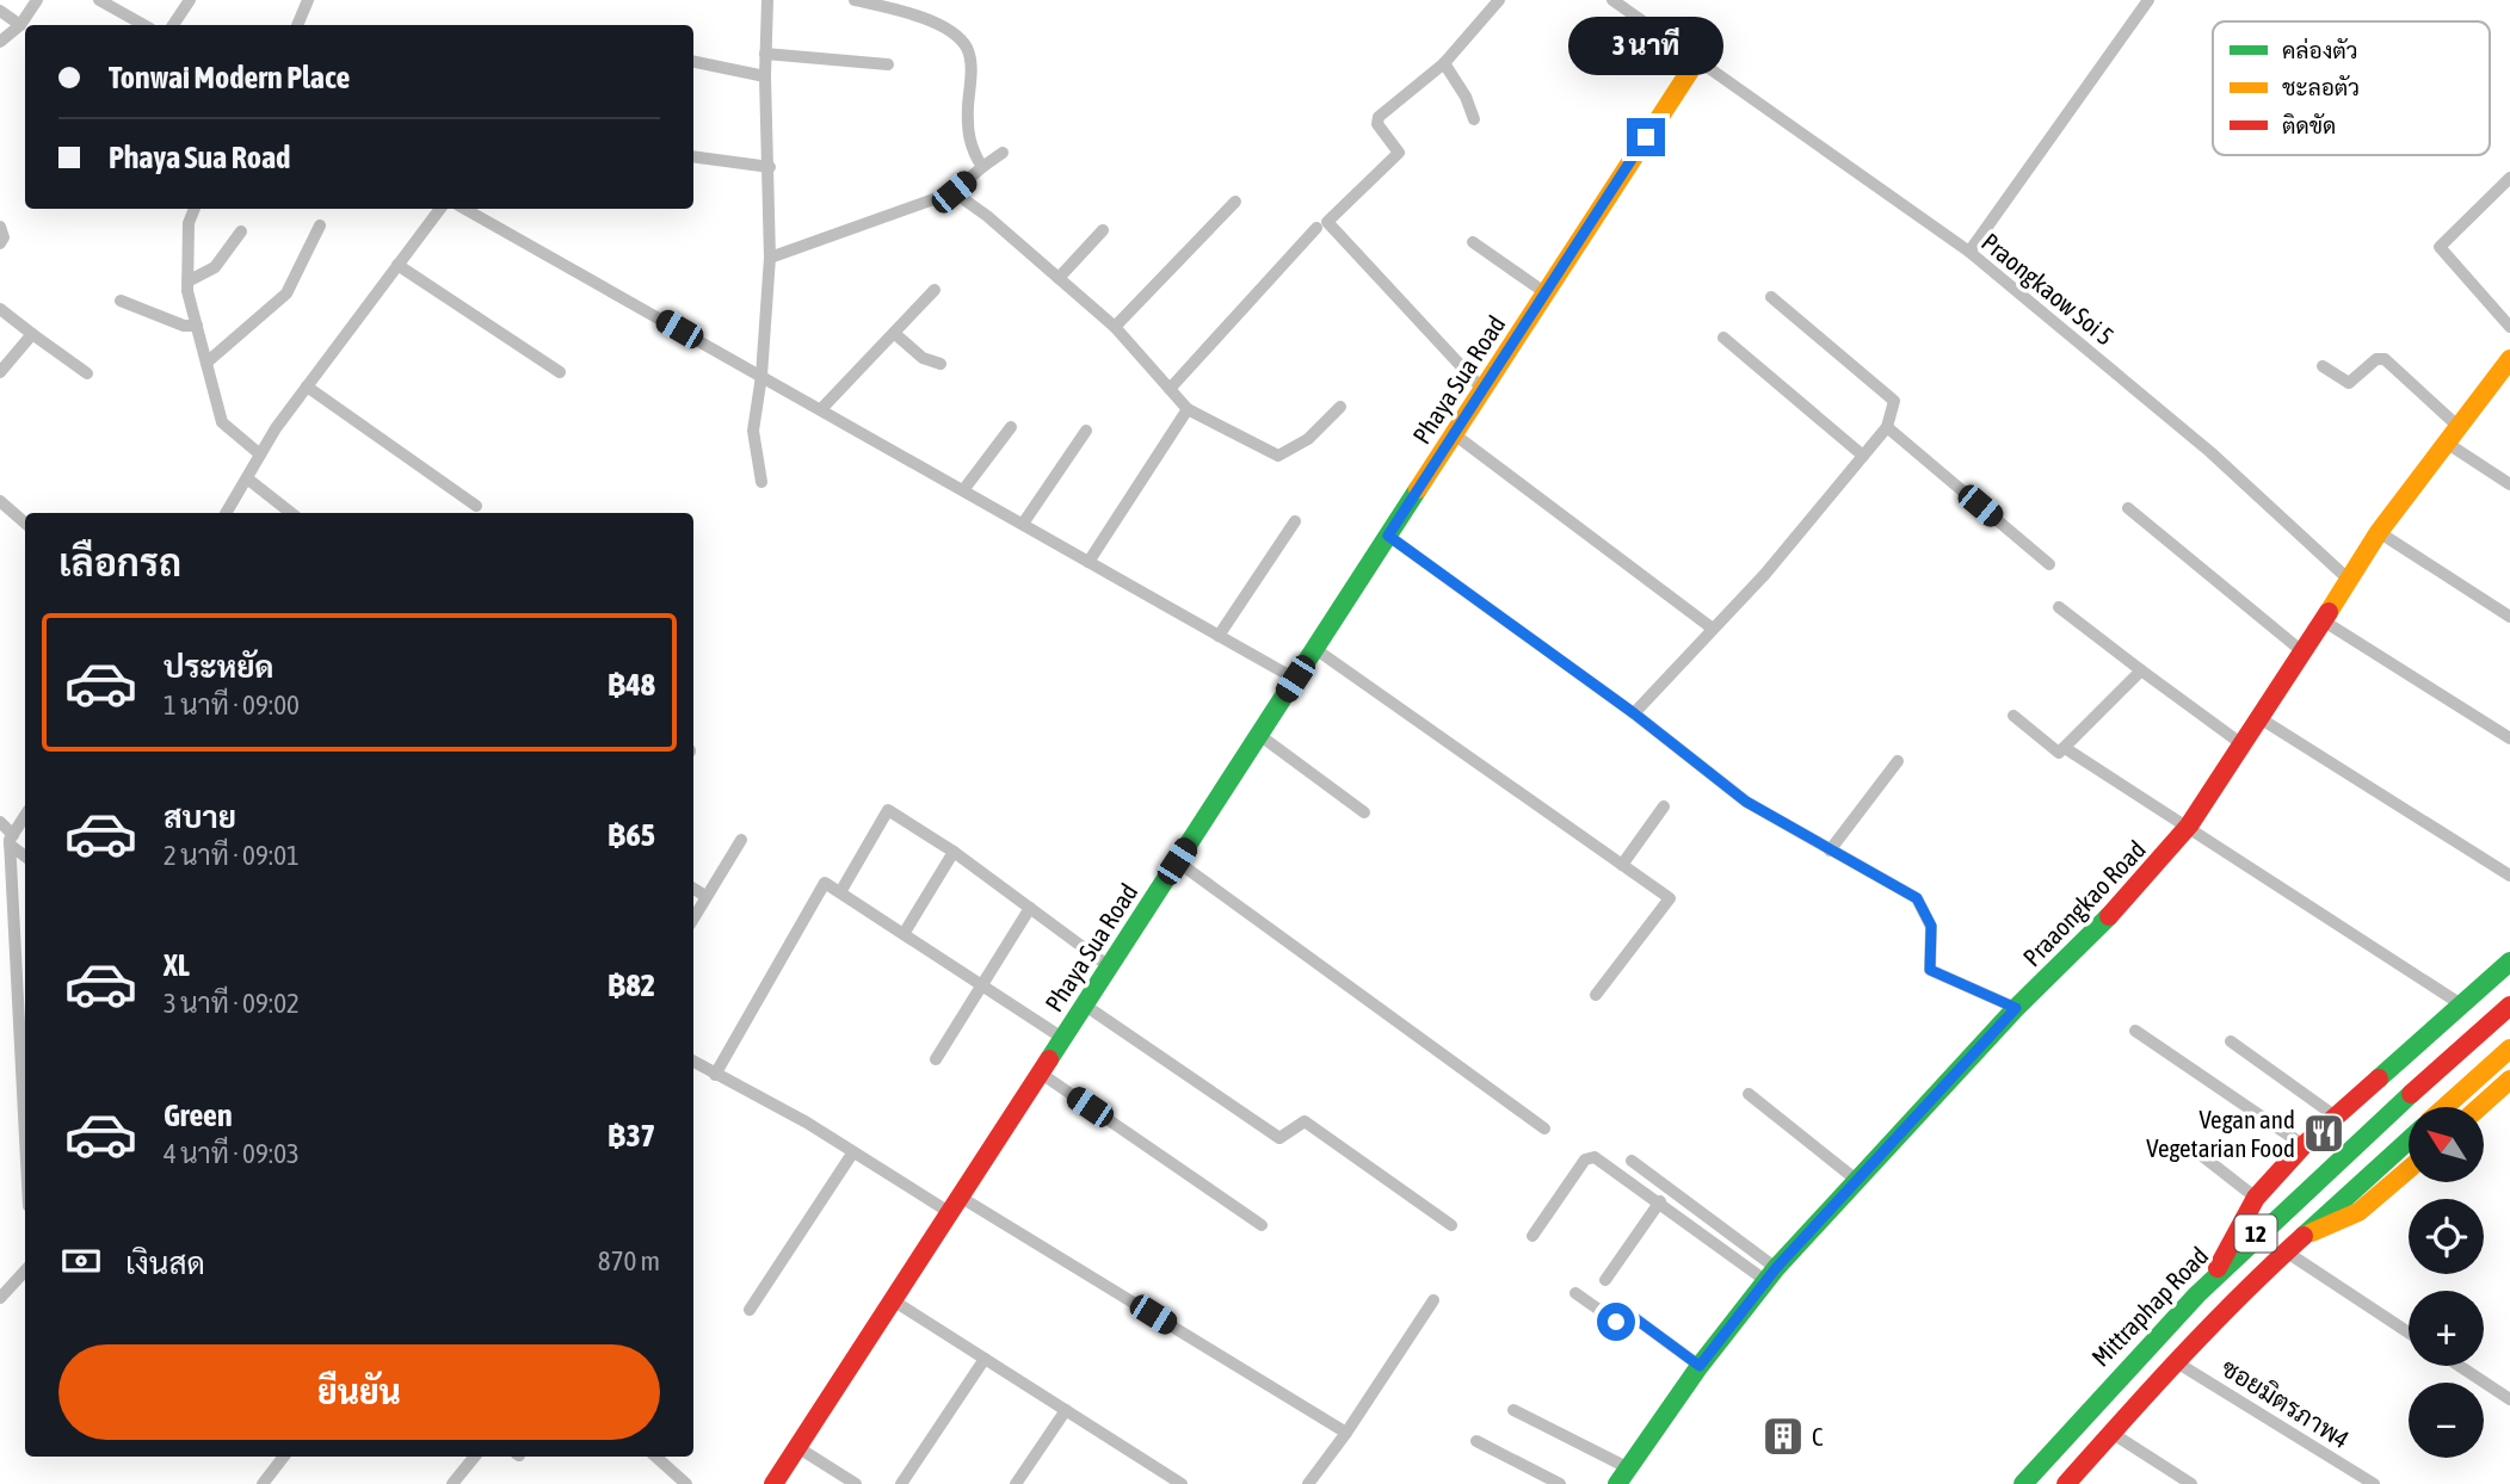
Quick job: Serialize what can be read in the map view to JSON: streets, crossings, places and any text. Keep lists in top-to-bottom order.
{
  "streets": {
    "street": [
      "Praongkaow Soi 5",
      "Phaya Sua Road",
      "Praaongkao Road",
      "12",
      "Mittraphap Road",
      "ซอยมิตรภาพ4"
    ]
  },
  "crossings": [
    ["Praongkaow Soi 5", "Phaya Sua Road"],
    ["Praongkaow Soi 5", "Praaongkao Road"],
    ["12", "ซอยมิตรภาพ4"]
  ],
  "places": {
    "restaurant": ["Vegan and Vegetarian Food"],
    "building": ["C"]
  },
  "legend": ["คล่องตัว", "ชะลอตัว", "ติดขัด"],
  "north": "top left",
  "page": {
    "bubble": "3 นาที",
    "banner": ["Tonwai Modern Place", "Phaya Sua Road"],
    "heading": "เลือกรถ",
    "list": [
      {
        "name": "ประหยัด",
        "note": "1 นาที · 09:00",
        "value": "฿48"
      },
      {
        "name": "สบาย",
        "note": "2 นาที · 09:01",
        "value": "฿65"
      },
      {
        "name": "XL",
        "note": "3 นาที · 09:02",
        "value": "฿82"
      },
      {
        "name": "Green",
        "note": "4 นาที · 09:03",
        "value": "฿37"
      }
    ],
    "map_buttons": ["+", "−"],
    "pay": ["เงินสด", "870 m"],
    "buttons": "ยืนยัน"
  }
}
